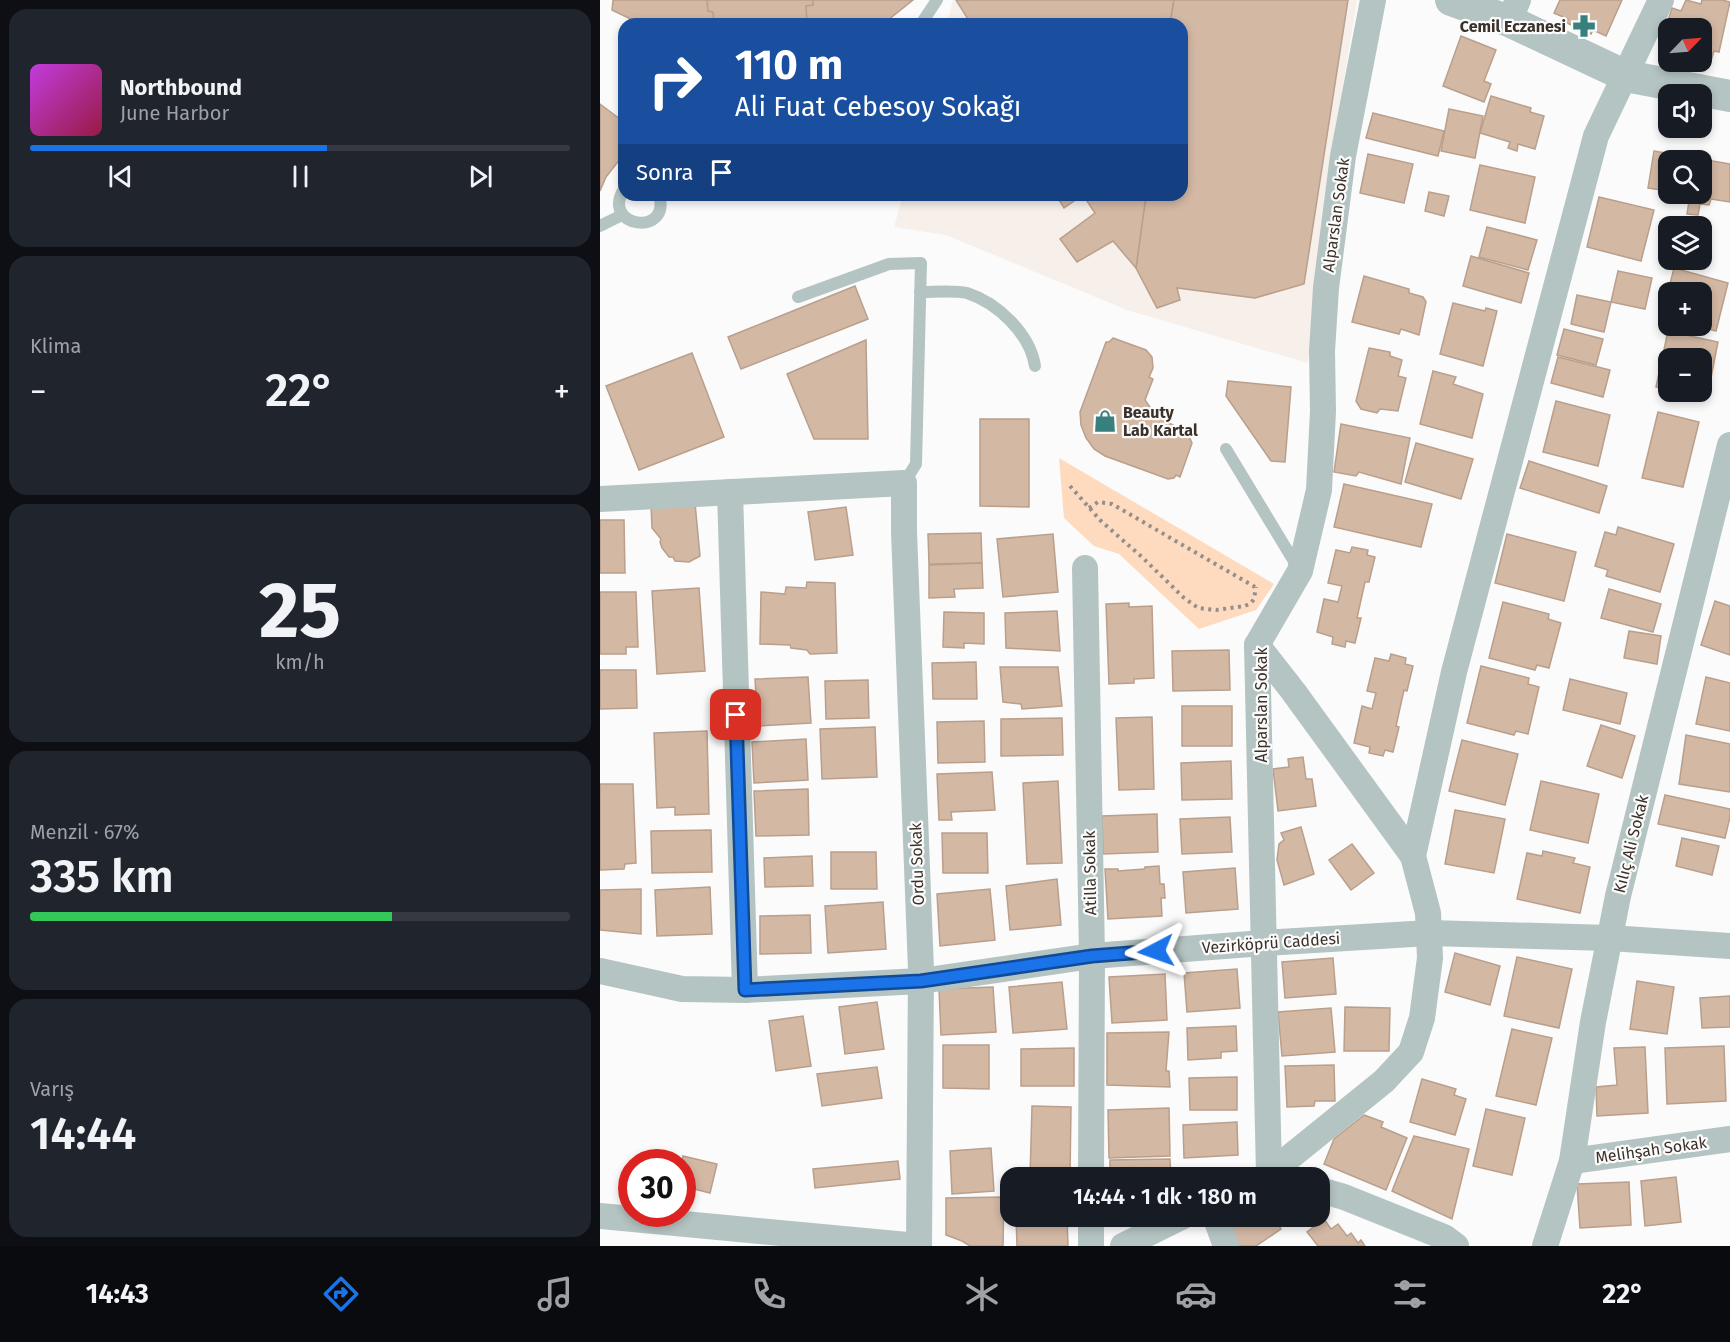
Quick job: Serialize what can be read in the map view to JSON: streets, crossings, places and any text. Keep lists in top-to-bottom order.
{
  "streets": {
    "street": [
      "Alparslan Sokak",
      "Kılıç Ali Sokak",
      "Ordu Sokak",
      "Atilla Sokak",
      "Vezirköprü Caddesi",
      "Melihşah Sokak"
    ]
  },
  "crossings": [
    ["Alparslan Sokak", "Vezirköprü Caddesi"],
    ["Kılıç Ali Sokak", "Vezirköprü Caddesi"],
    ["Kılıç Ali Sokak", "Melihşah Sokak"],
    ["Ordu Sokak", "Vezirköprü Caddesi"],
    ["Atilla Sokak", "Vezirköprü Caddesi"]
  ],
  "places": {
    "pharmacy": ["Cemil Eczanesi"],
    "shop": ["Beauty Lab Kartal"]
  },
  "north": "top right",
  "page": {
    "map_buttons": ["+", "−"],
    "turn": ["110 m", "Ali Fuat Cebesoy Sokağı"],
    "song": ["Northbound", "June Harbor"],
    "then": "Sonra",
    "tile": [
      "Klima",
      ["25", "km/h"],
      ["Menzil · 67%", "335 km"],
      ["Varış", "14:44"]
    ],
    "heat": ["−", "22°", "+"],
    "limit": "30",
    "trip": "14:44 · 1 dk · 180 m",
    "tabs": ["14:43", "22°"]
  }
}
